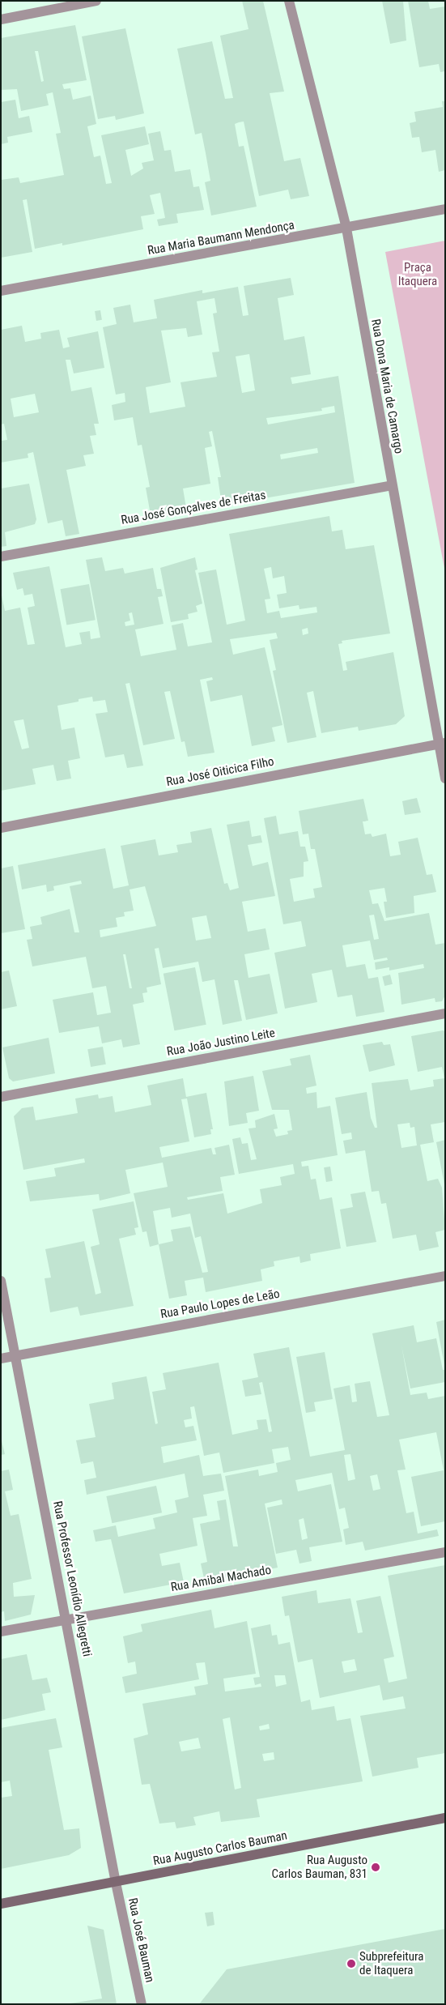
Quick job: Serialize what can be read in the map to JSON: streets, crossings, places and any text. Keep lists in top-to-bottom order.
{
  "streets": {
    "main road": ["Rua Augusto Carlos Bauman"],
    "street": [
      "Rua Maria Baumann Mendonça",
      "Rua Dona Maria de Camargo",
      "Rua José Gonçalves de Freitas",
      "Rua José Oiticica Filho",
      "Rua João Justino Leite",
      "Rua Paulo Lopes de Leão",
      "Rua Professor Leonídio Allegretti",
      "Rua Amibal Machado",
      "Rua José Bauman"
    ]
  },
  "crossings": [
    ["Rua Maria Baumann Mendonça", "Rua Dona Maria de Camargo"],
    ["Rua Dona Maria de Camargo", "Rua José Gonçalves de Freitas"],
    ["Rua Dona Maria de Camargo", "Rua José Oiticica Filho"],
    ["Rua Paulo Lopes de Leão", "Rua Professor Leonídio Allegretti"],
    ["Rua Professor Leonídio Allegretti", "Rua Amibal Machado"],
    ["Rua Professor Leonídio Allegretti", "Rua Augusto Carlos Bauman"],
    ["Rua Professor Leonídio Allegretti", "Rua José Bauman"],
    ["Rua Augusto Carlos Bauman", "Rua José Bauman"]
  ],
  "parks": ["Praça Itaquera"],
  "places": ["Rua Augusto Carlos Bauman, 831", "Subprefeitura de Itaquera"]
}
